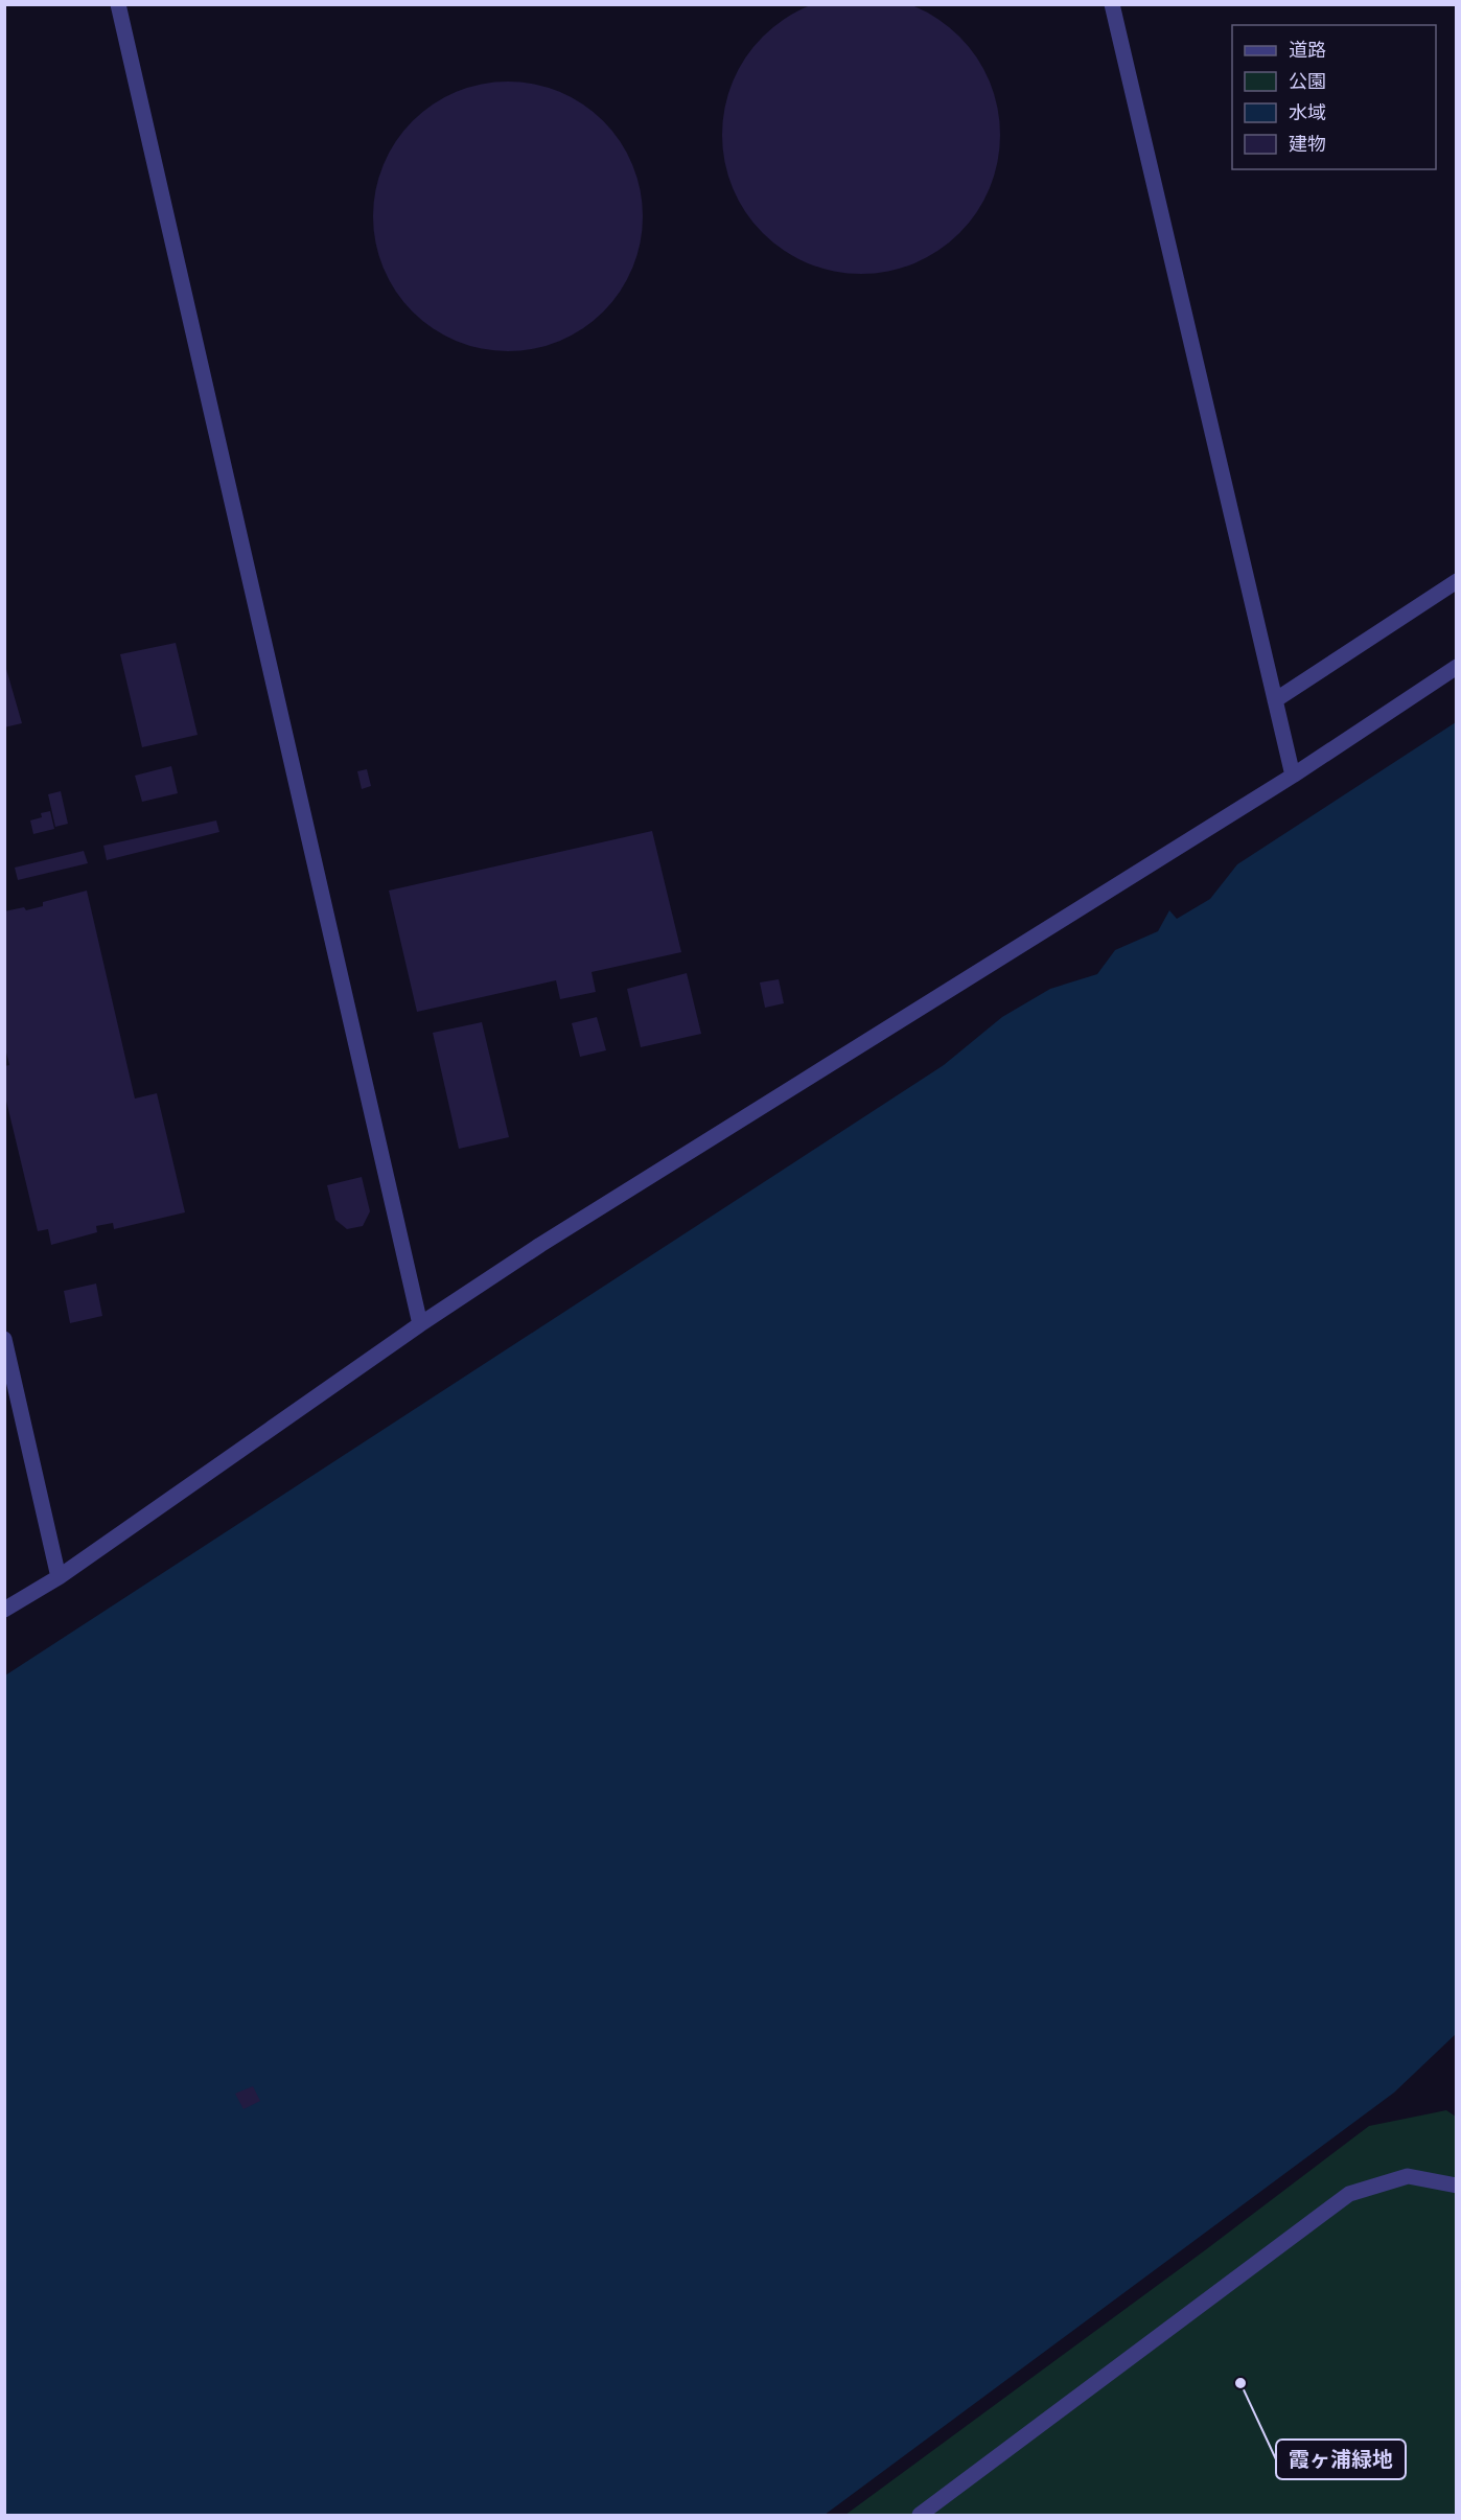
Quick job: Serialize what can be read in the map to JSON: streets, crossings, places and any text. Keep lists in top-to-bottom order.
{
  "places": ["霞ヶ浦緑地"],
  "legend": [
    "道路",
    "公園",
    "水域",
    "建物"
  ]
}
